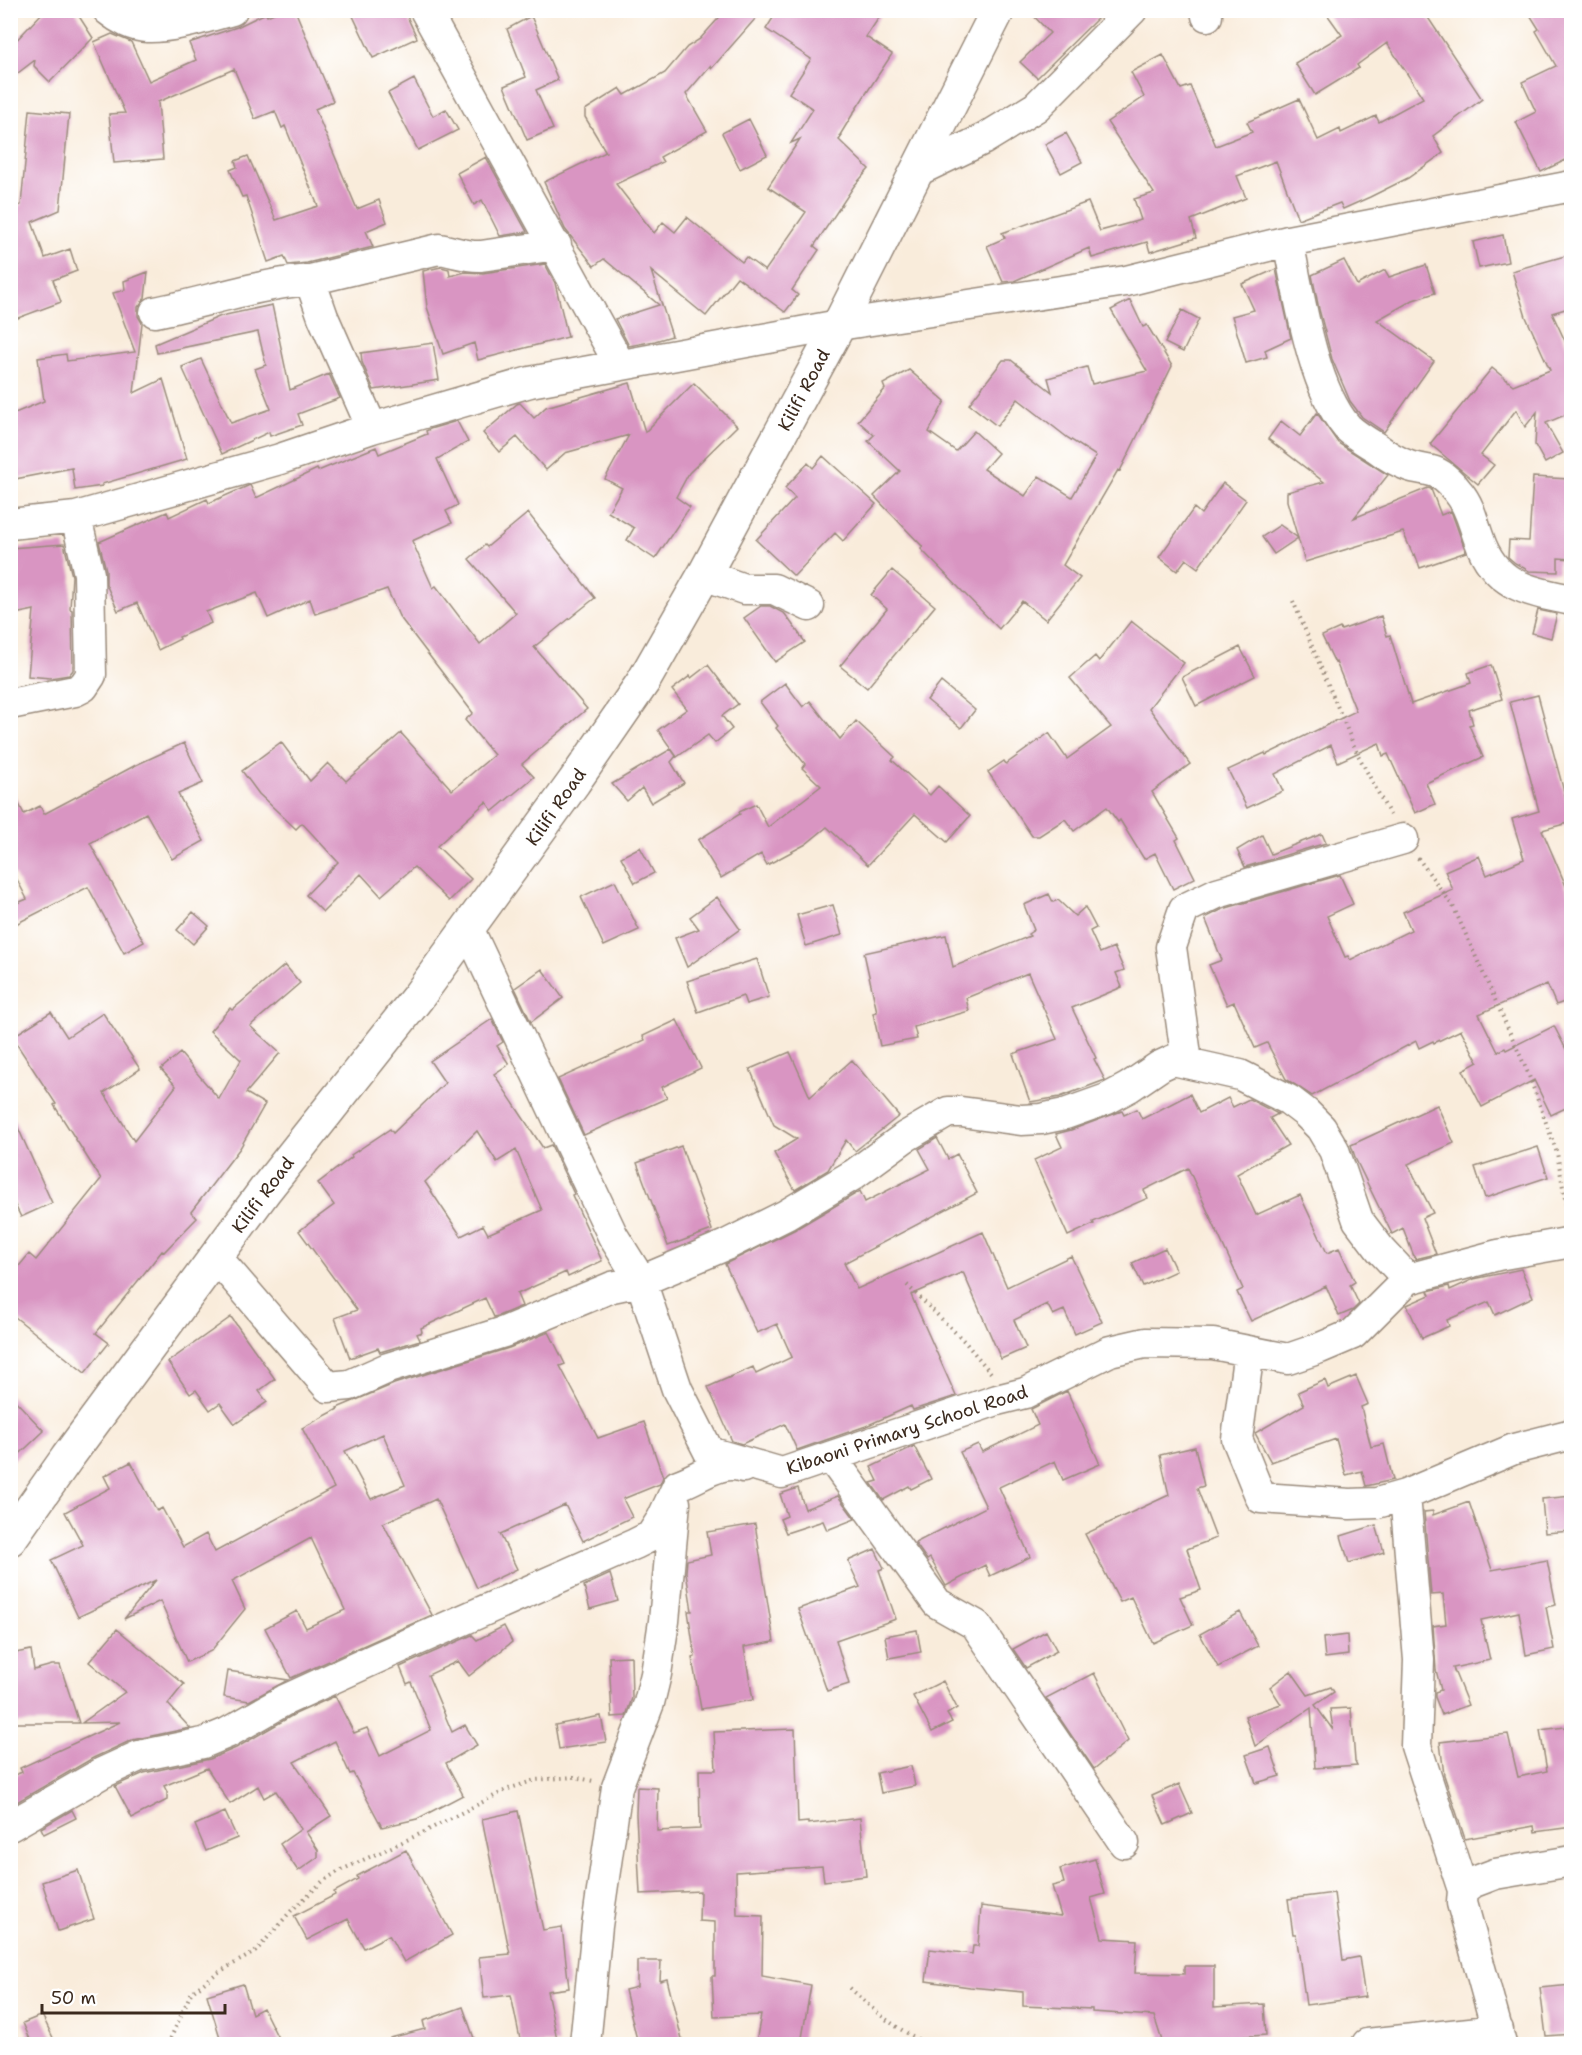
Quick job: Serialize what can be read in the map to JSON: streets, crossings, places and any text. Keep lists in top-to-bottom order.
{
  "streets": {
    "street": ["Kilifi Road", "Kibaoni Primary School Road"]
  },
  "crossings": [
    ["Kilifi Road", "Kibaoni Primary School Road"]
  ],
  "scale_bar": "50 m"
}
